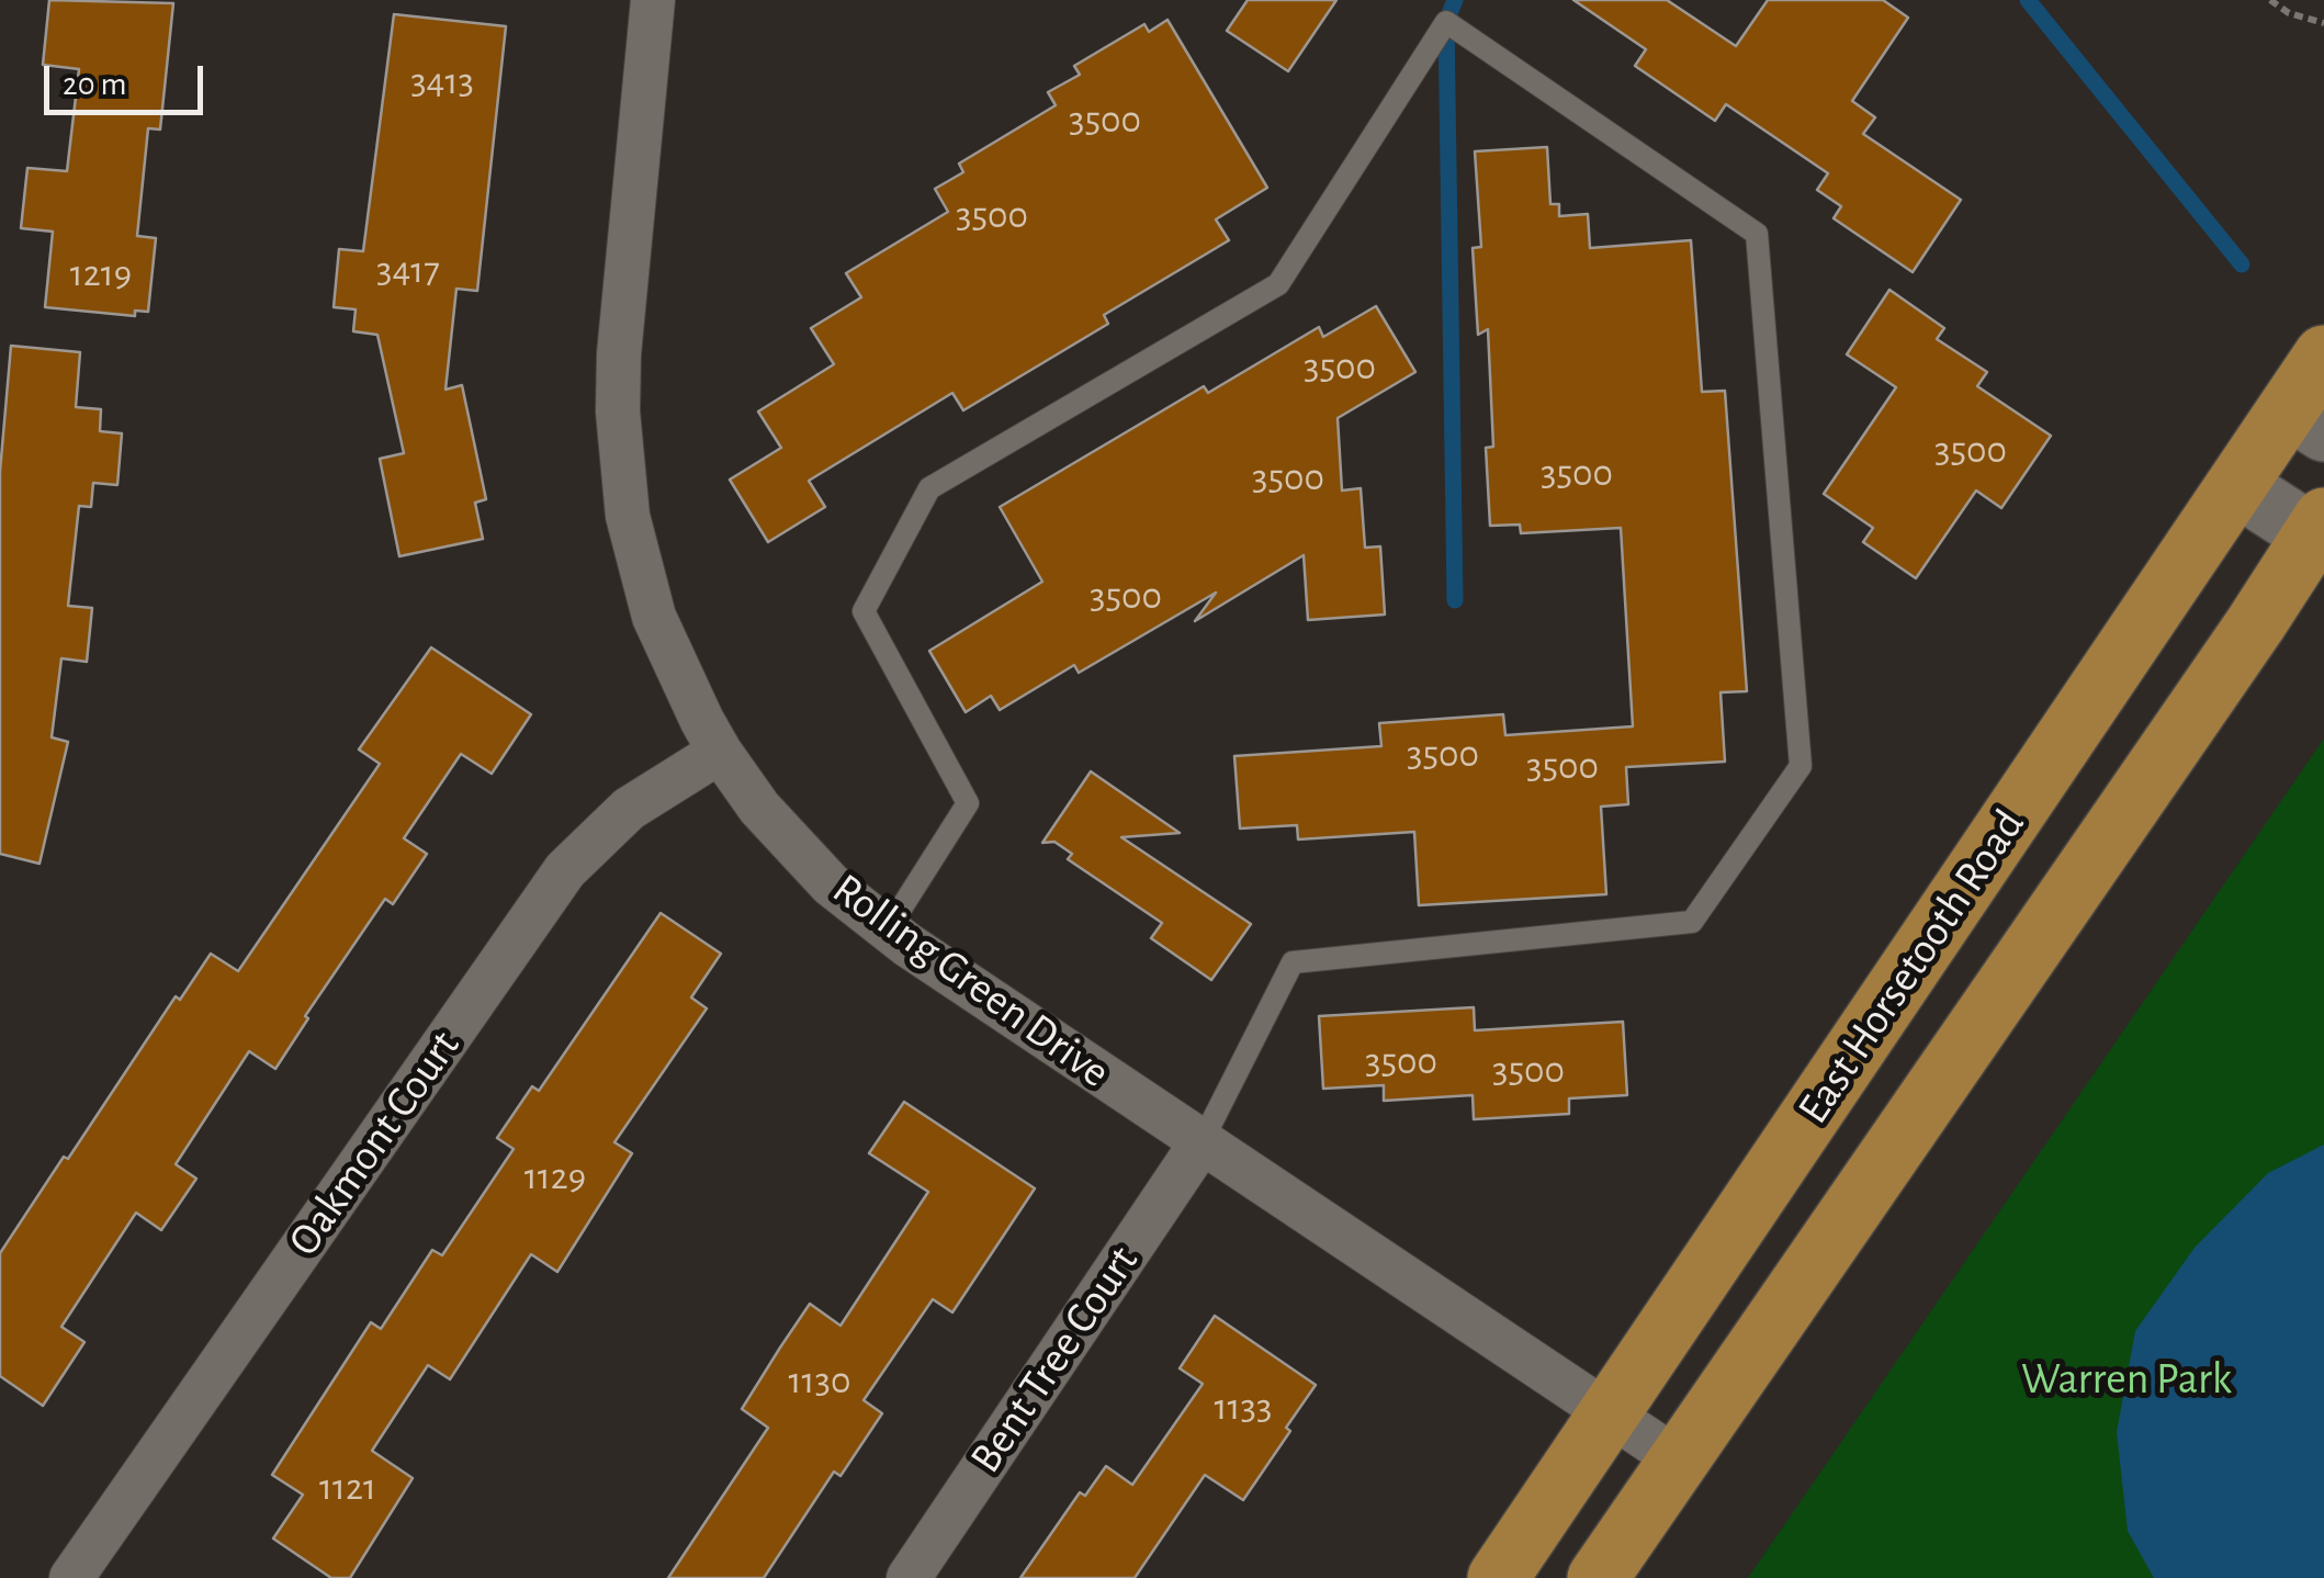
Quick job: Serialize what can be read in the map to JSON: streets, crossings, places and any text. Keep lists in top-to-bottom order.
{
  "streets": {
    "main road": ["East Horsetooth Road"],
    "street": ["Rolling Green Drive", "Oakmont Court", "Bent Tree Court"]
  },
  "crossings": [
    ["East Horsetooth Road", "Rolling Green Drive"],
    ["Rolling Green Drive", "Oakmont Court"],
    ["Rolling Green Drive", "Bent Tree Court"]
  ],
  "parks": ["Warren Park"],
  "house_numbers": [
    "3413",
    "3500",
    "3500",
    "3417",
    "1219",
    "3500",
    "3500",
    "3500",
    "3500",
    "3500",
    "3500",
    "3500",
    "3500",
    "3500",
    "1129",
    "1130",
    "1133",
    "1121"
  ],
  "scale_bar": "20 m"
}
